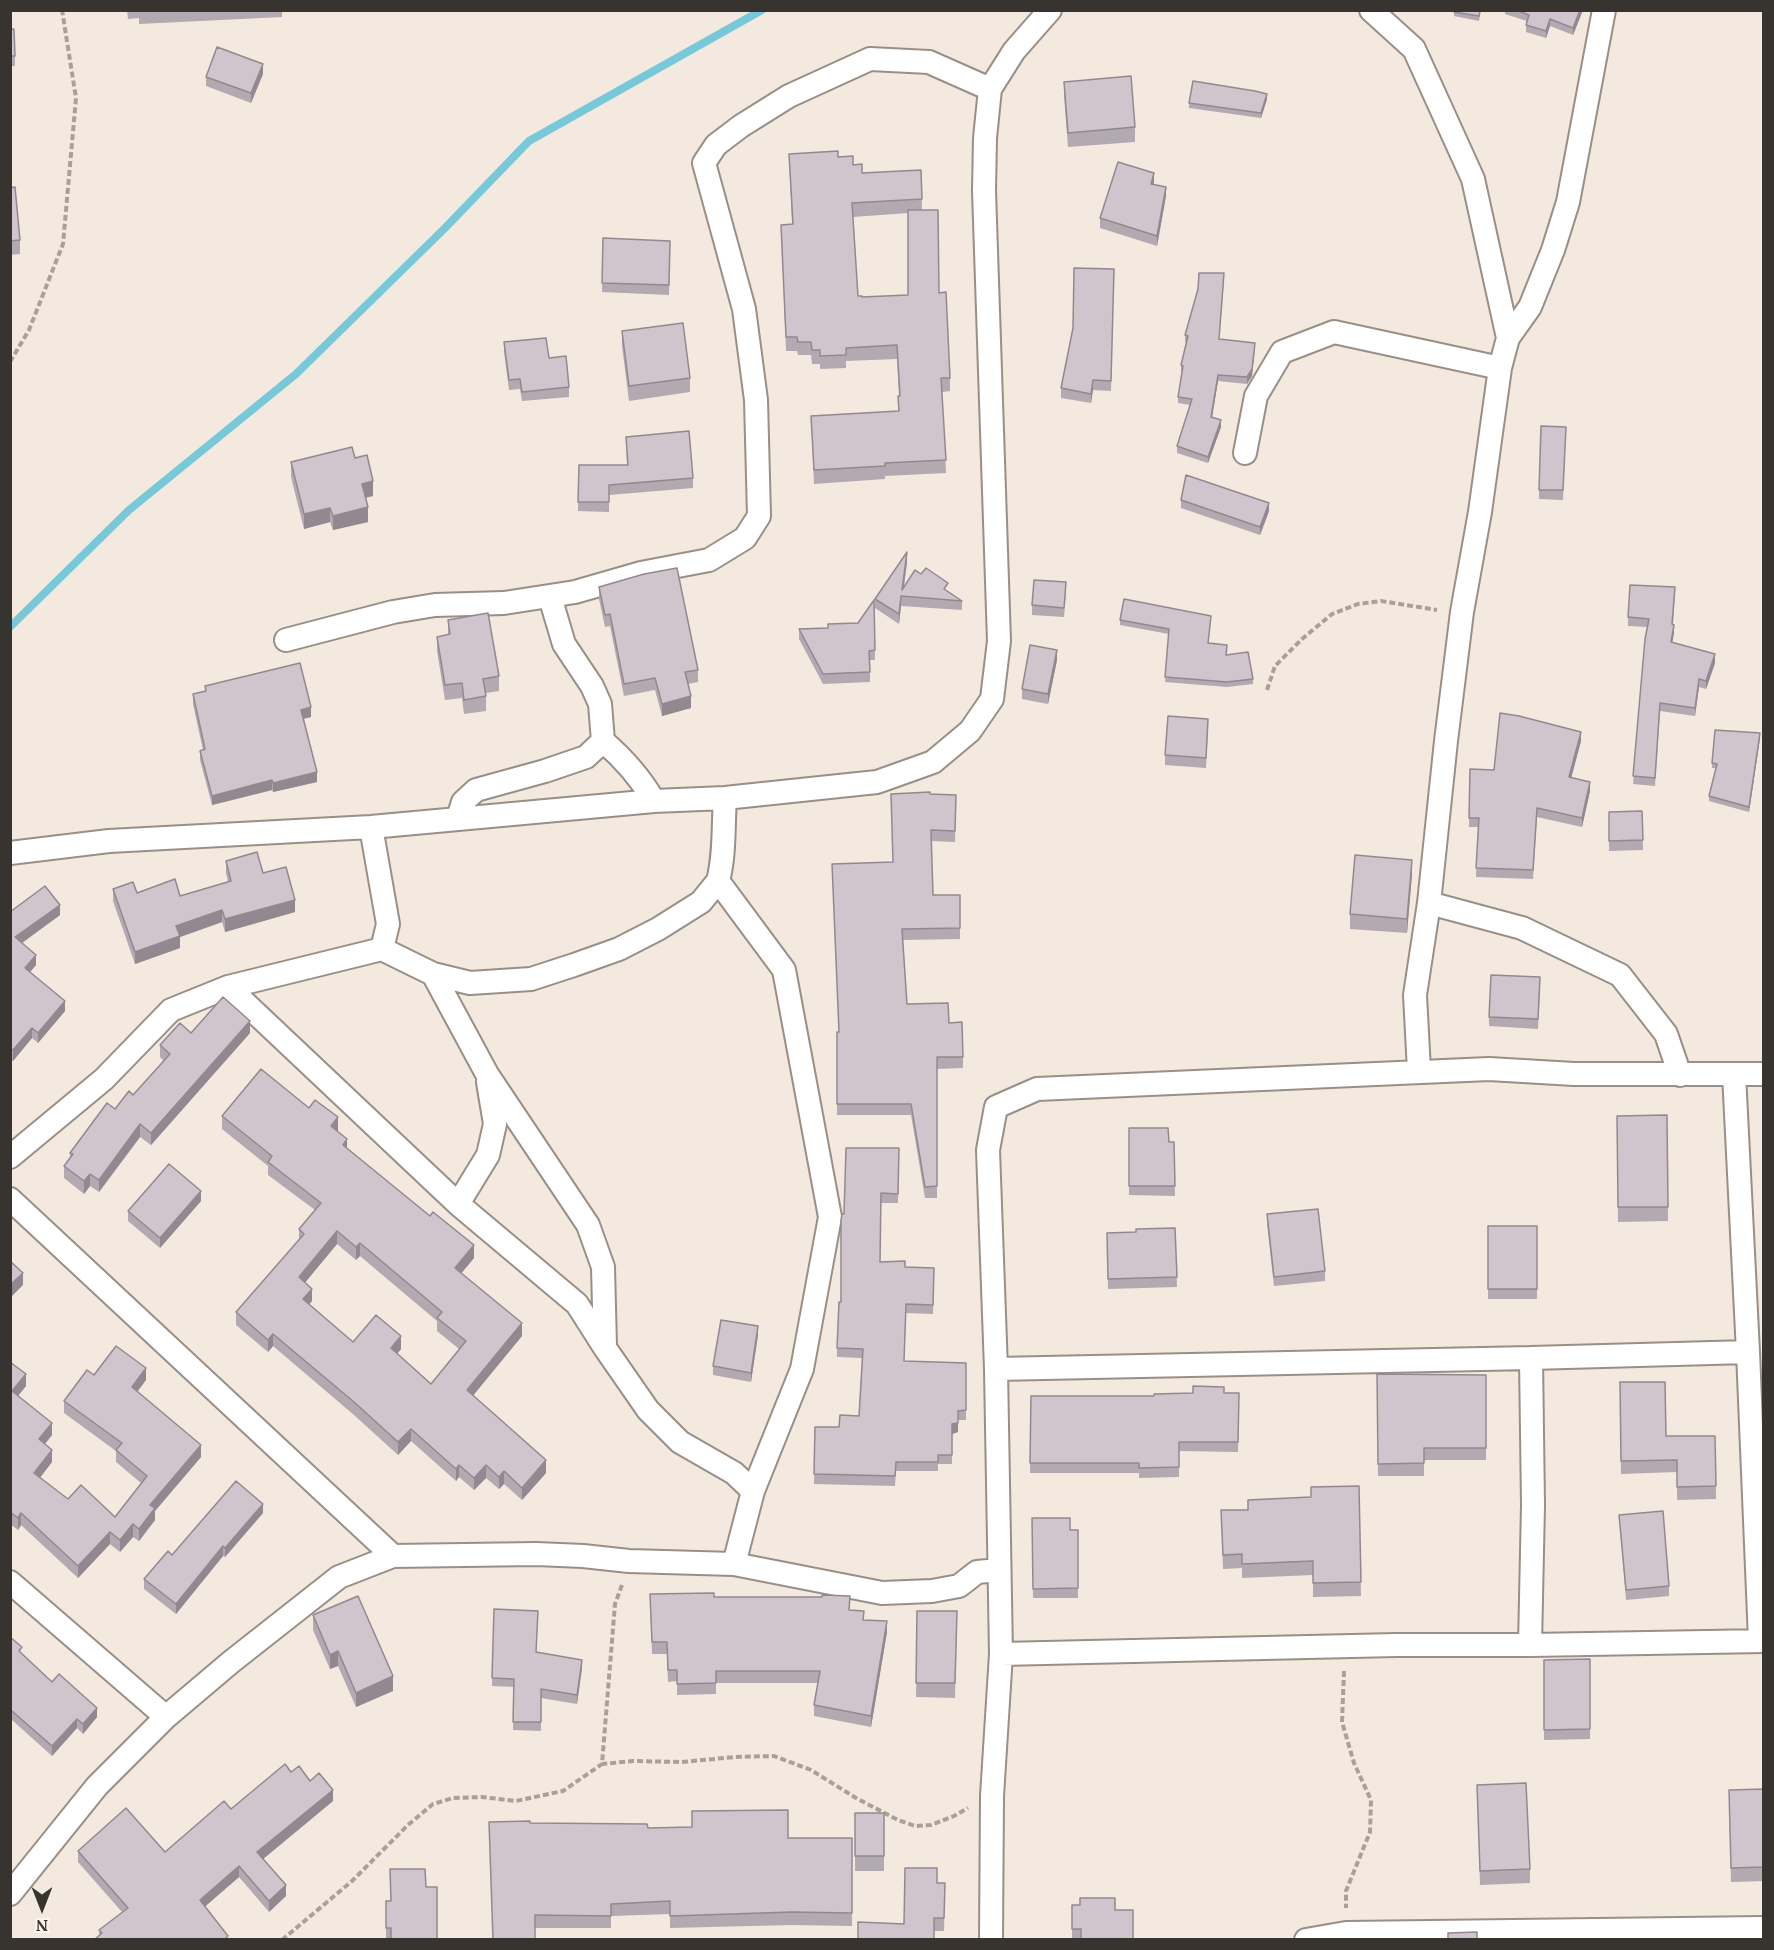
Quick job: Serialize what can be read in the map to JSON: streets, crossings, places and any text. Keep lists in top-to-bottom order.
{
  "north": "bottom"
}
